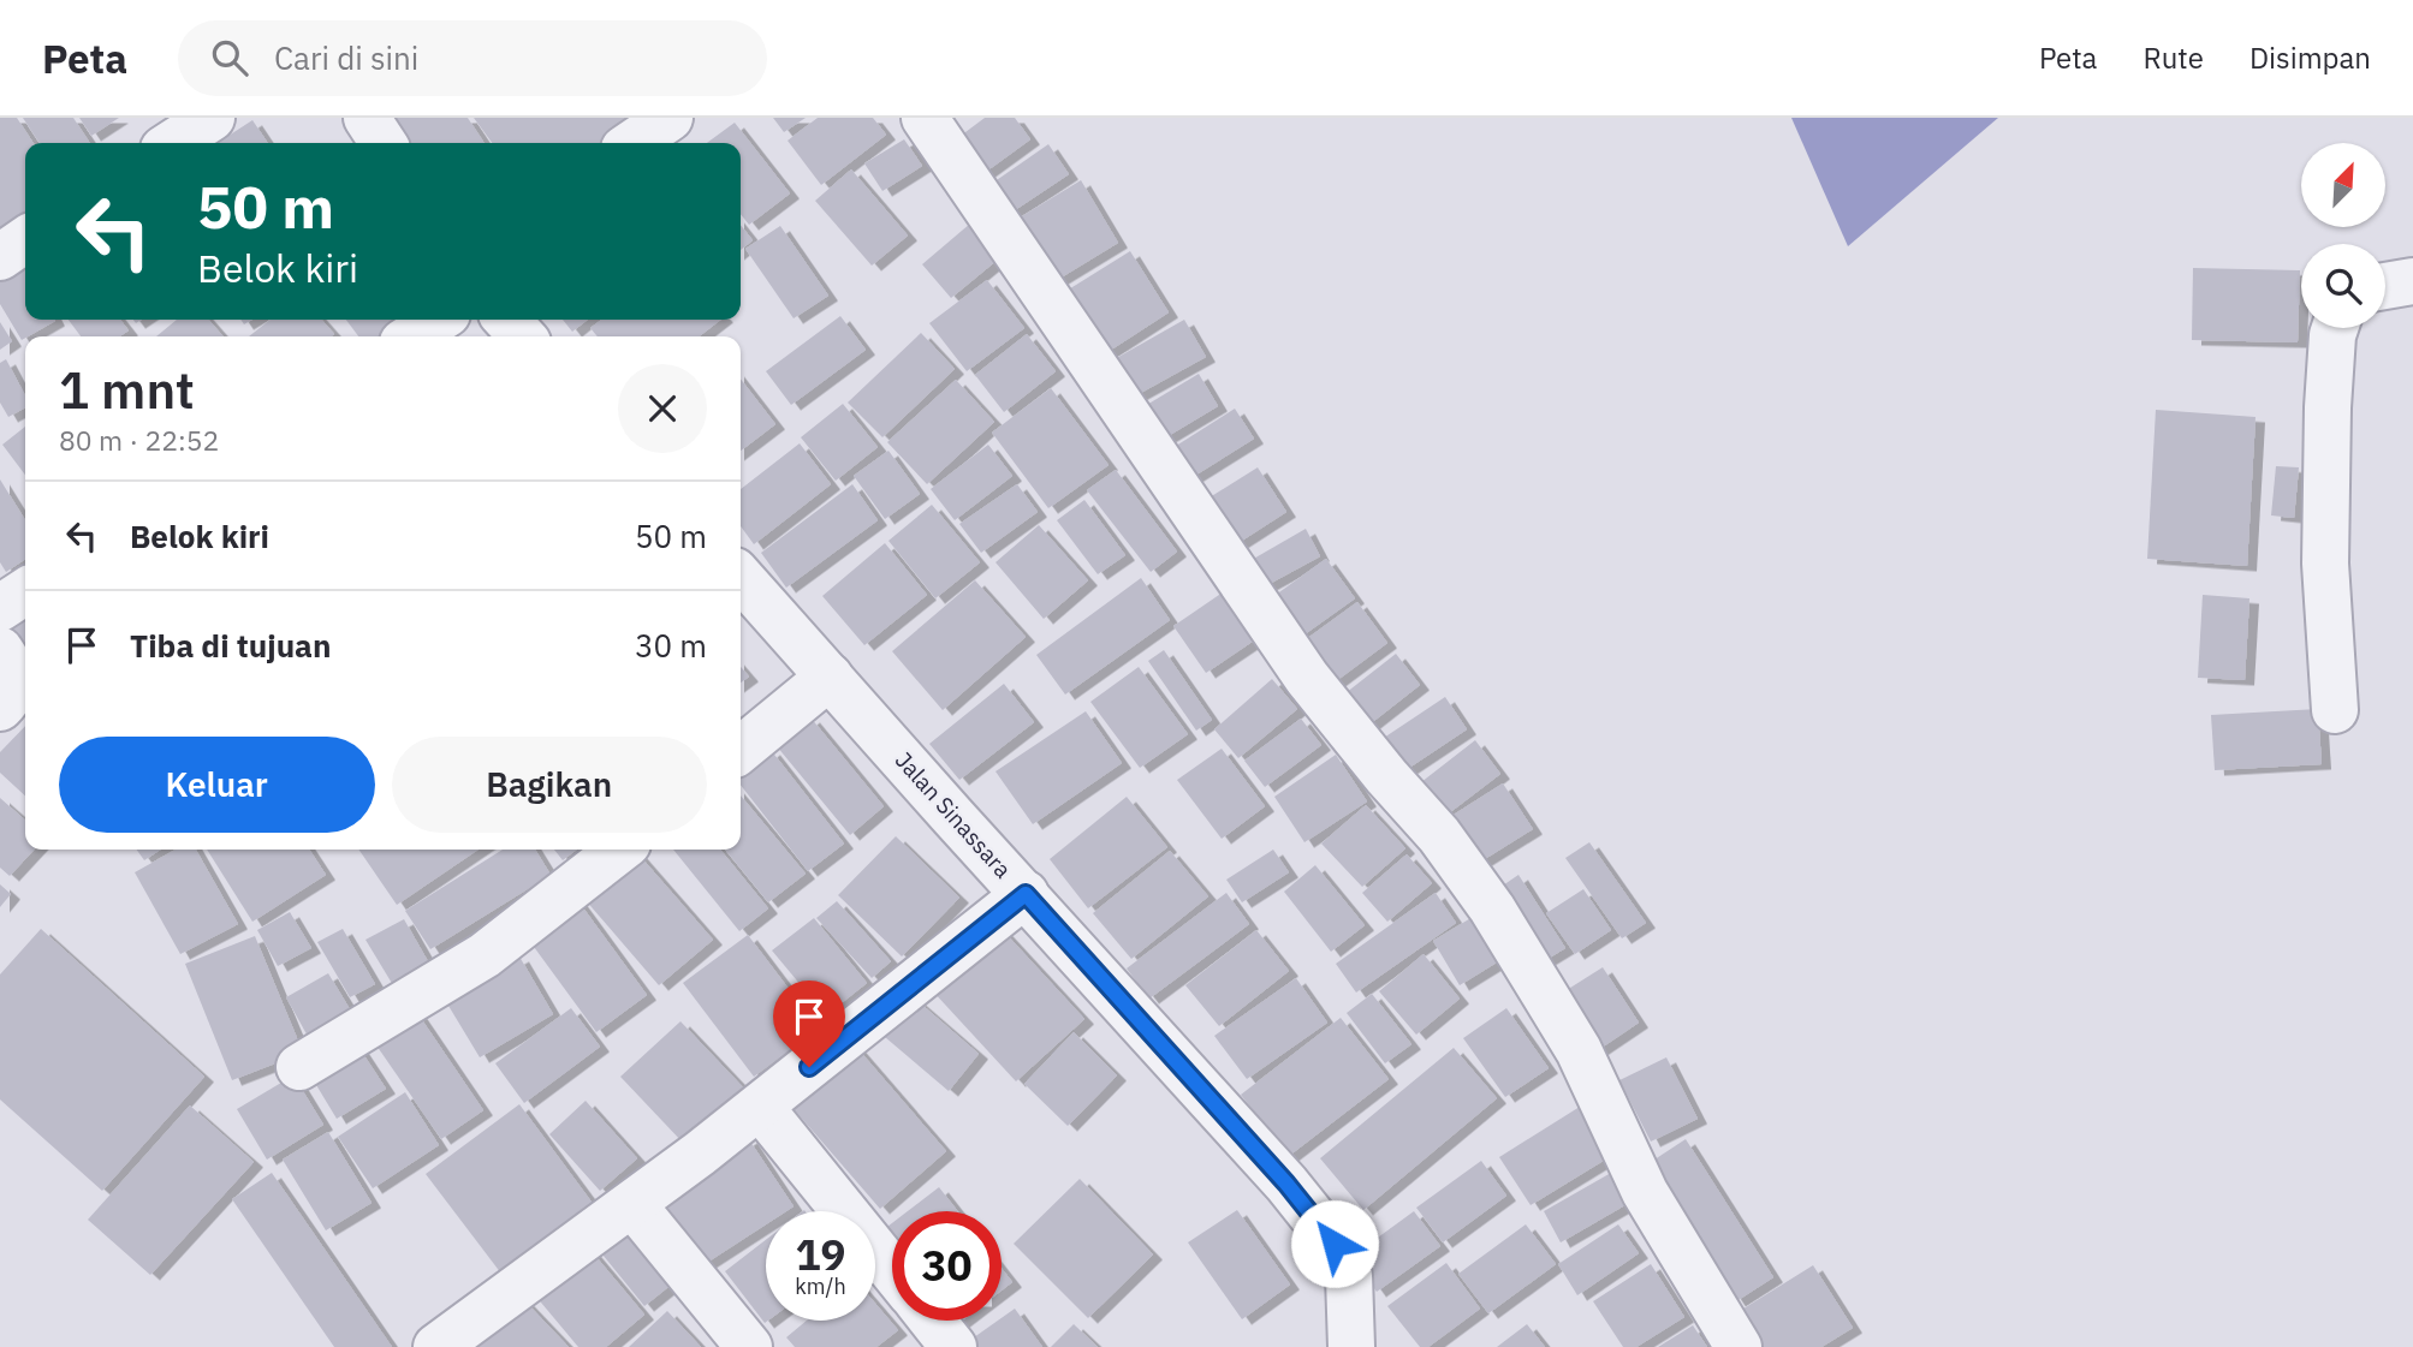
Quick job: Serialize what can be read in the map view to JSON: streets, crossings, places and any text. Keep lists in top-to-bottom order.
{
  "streets": {
    "street": ["Jalan Sinassara"]
  },
  "north": "top right",
  "page": {
    "header": "Peta",
    "search": "Cari di sini",
    "nav": ["Peta", "Rute", "Disimpan"],
    "turn": ["50 m", "Belok kiri"],
    "heading": ["1 mnt", "80 m · 22:52"],
    "list": [
      {
        "name": "Belok kiri",
        "value": "50 m"
      },
      {
        "name": "Tiba di tujuan",
        "value": "30 m"
      }
    ],
    "buttons": ["Keluar", "Bagikan"],
    "speed": "19 km/h",
    "limit": "30"
  }
}
